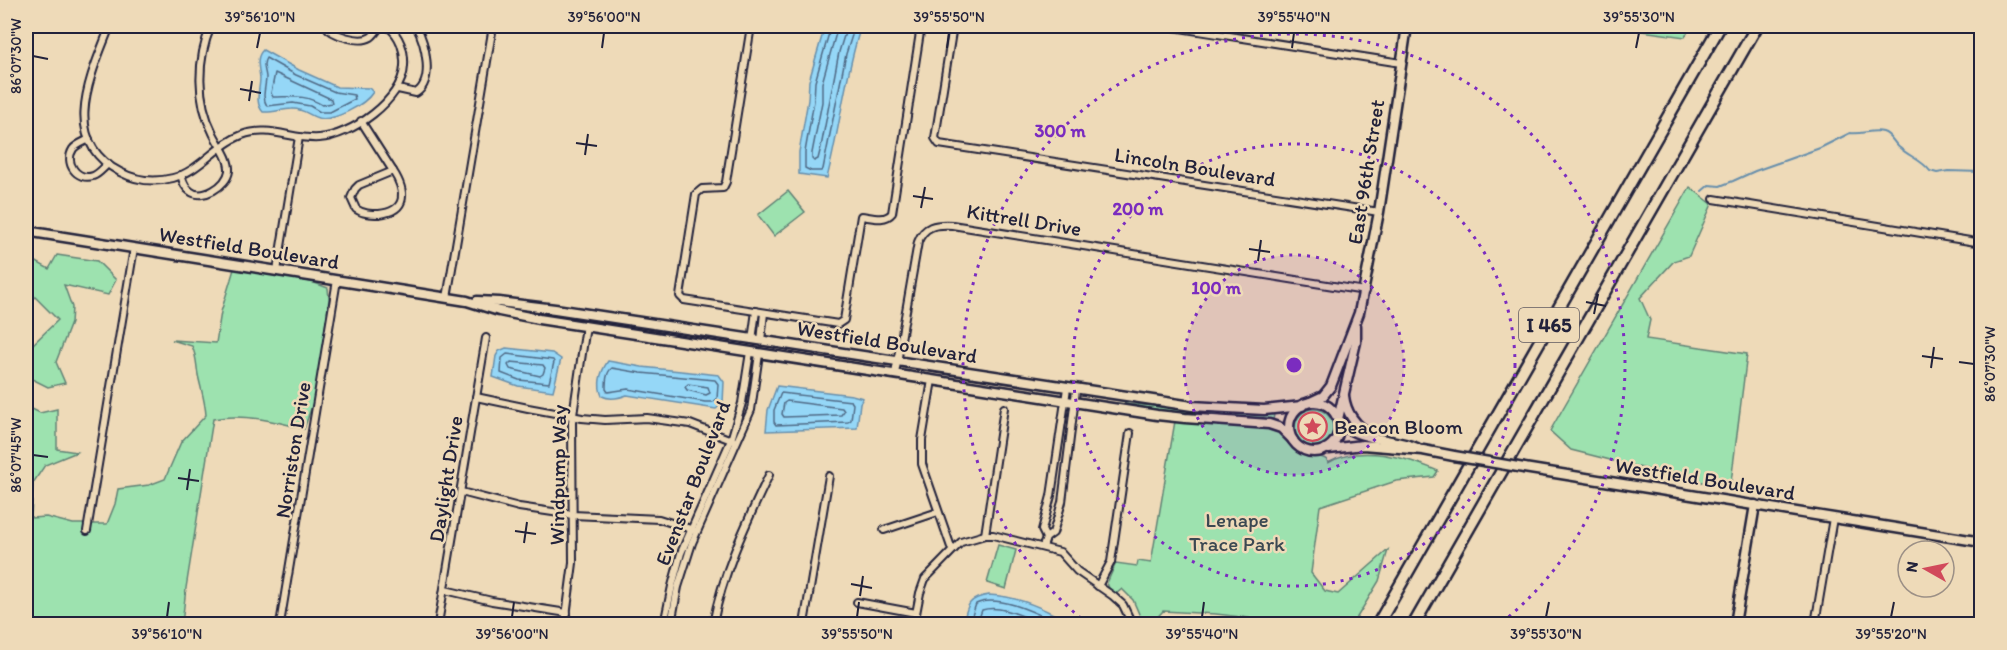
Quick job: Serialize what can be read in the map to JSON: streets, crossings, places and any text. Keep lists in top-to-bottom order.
{
  "streets": {
    "highway": ["I 465"],
    "main road": ["East 96th Street", "Westfield Boulevard"],
    "street": [
      "Lincoln Boulevard",
      "Kittrell Drive",
      "Norriston Drive",
      "Windpump Way",
      "Daylight Drive",
      "Evenstar Boulevard"
    ]
  },
  "crossings": [
    ["Lincoln Boulevard", "East 96th Street"],
    ["East 96th Street", "Kittrell Drive"],
    ["East 96th Street", "Westfield Boulevard"],
    ["Kittrell Drive", "Westfield Boulevard"],
    ["Westfield Boulevard", "Norriston Drive"],
    ["Westfield Boulevard", "Windpump Way"],
    ["Westfield Boulevard", "Evenstar Boulevard"]
  ],
  "parks": ["Lenape Trace Park"],
  "places": {
    "place": ["Beacon Bloom"]
  },
  "north": "left",
  "coordinates": [
    "39°56'10\"N",
    "39°56'00\"N",
    "39°55'50\"N",
    "39°55'40\"N",
    "39°55'30\"N",
    "86°07'30\"W",
    "86°07'45\"W",
    "39°55'20\"N"
  ],
  "rings": ["300 m", "200 m", "100 m"]
}
